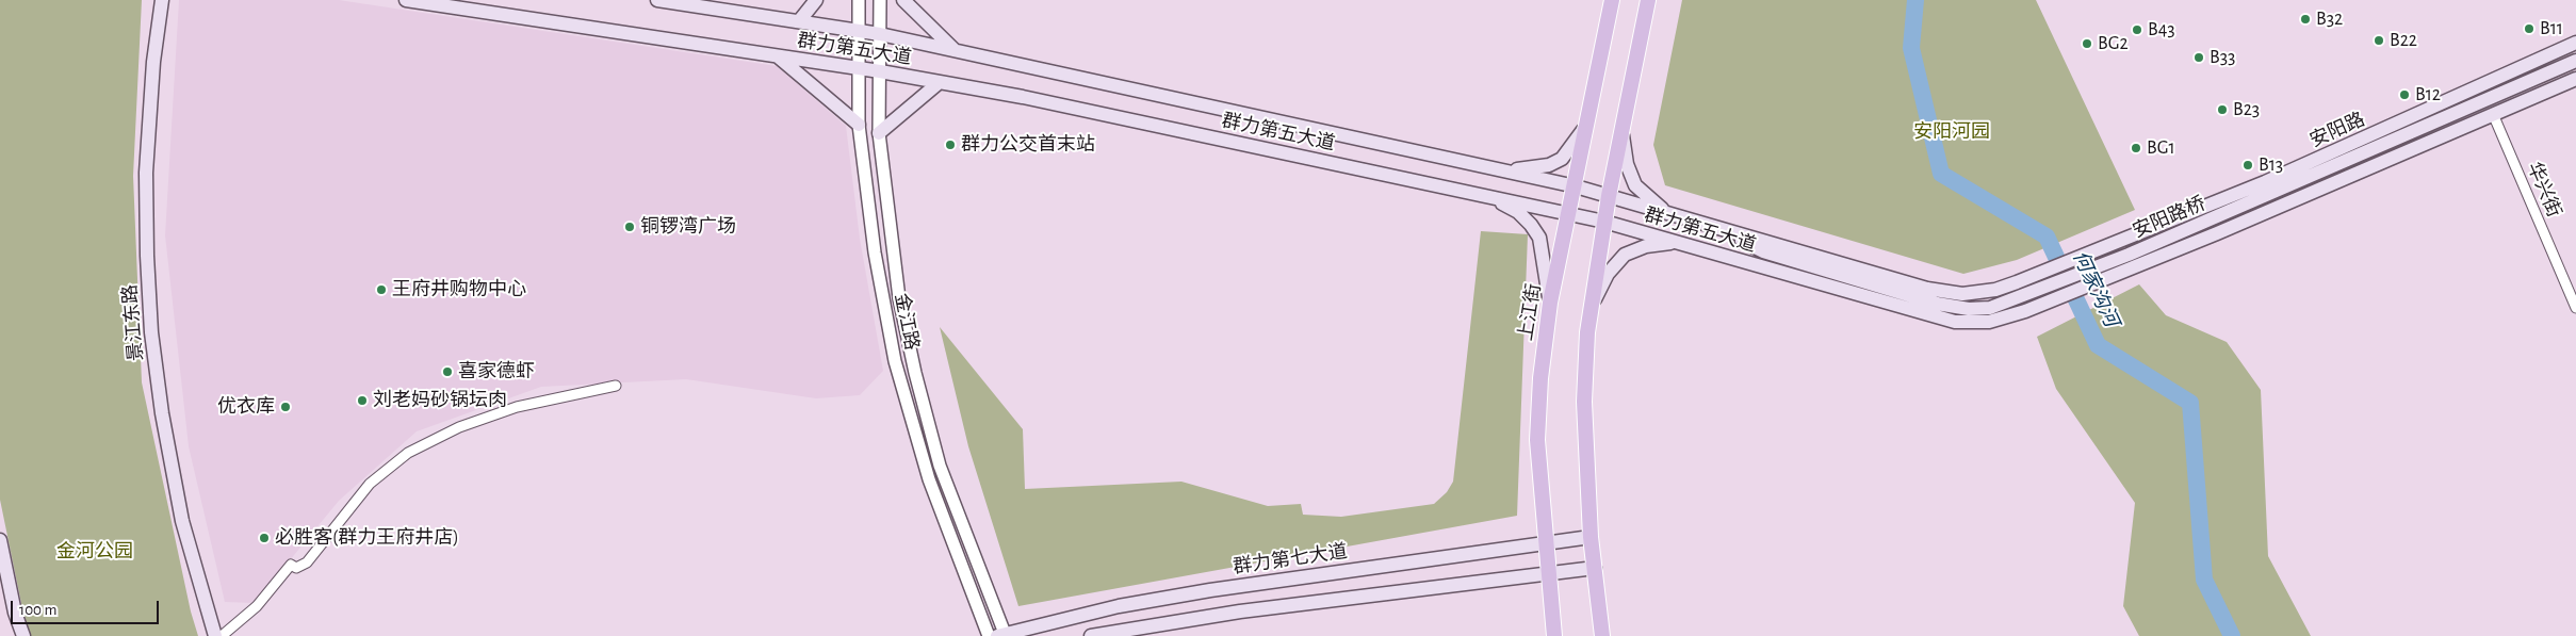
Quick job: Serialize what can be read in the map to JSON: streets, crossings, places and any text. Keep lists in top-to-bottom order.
{
  "streets": {
    "main road": [
      "群力第五大道",
      "安阳路",
      "安阳路桥",
      "上江街",
      "景江东路",
      "群力第七大道"
    ],
    "street": ["华兴街", "金江路"]
  },
  "crossings": [
    ["群力第五大道", "安阳路"],
    ["群力第五大道", "华兴街"],
    ["群力第五大道", "安阳路桥"],
    ["群力第五大道", "上江街"],
    ["群力第五大道", "金江路"],
    ["上江街", "群力第七大道"],
    ["金江路", "群力第七大道"]
  ],
  "water": ["何家沟河"],
  "parks": ["安阳河园", "金河公园"],
  "places": [
    "B32",
    "B11",
    "B43",
    "B22",
    "BG2",
    "B33",
    "B12",
    "B23",
    "群力公交首末站",
    "BG1",
    "B13",
    "铜锣湾广场",
    "王府井购物中心",
    "喜家德虾",
    "刘老妈砂锅坛肉",
    "优衣库",
    "必胜客(群力王府井店)"
  ],
  "scale_bar": "100 m"
}
